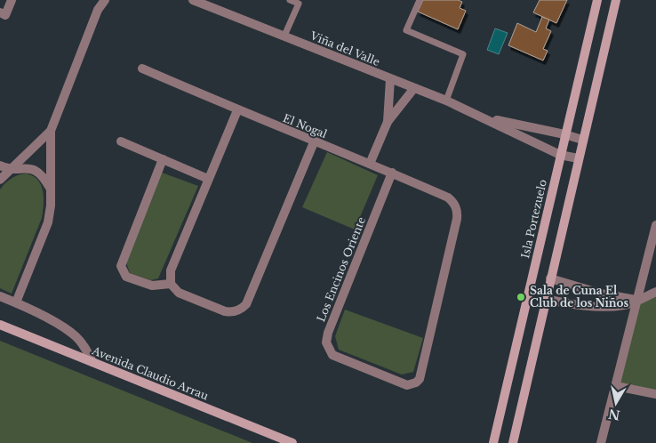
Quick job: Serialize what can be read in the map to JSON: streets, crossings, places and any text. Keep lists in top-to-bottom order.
{
  "streets": {
    "street": [
      "Viña del Valle",
      "El Nogal",
      "Isla Portezuelo",
      "Los Encinos Oriente",
      "Avenida Claudio Arrau"
    ]
  },
  "crossings": [
    ["Viña del Valle", "Isla Portezuelo"],
    ["El Nogal", "Los Encinos Oriente"]
  ],
  "places": ["Sala de Cuna El Club de los Niños"],
  "north": "bottom"
}
